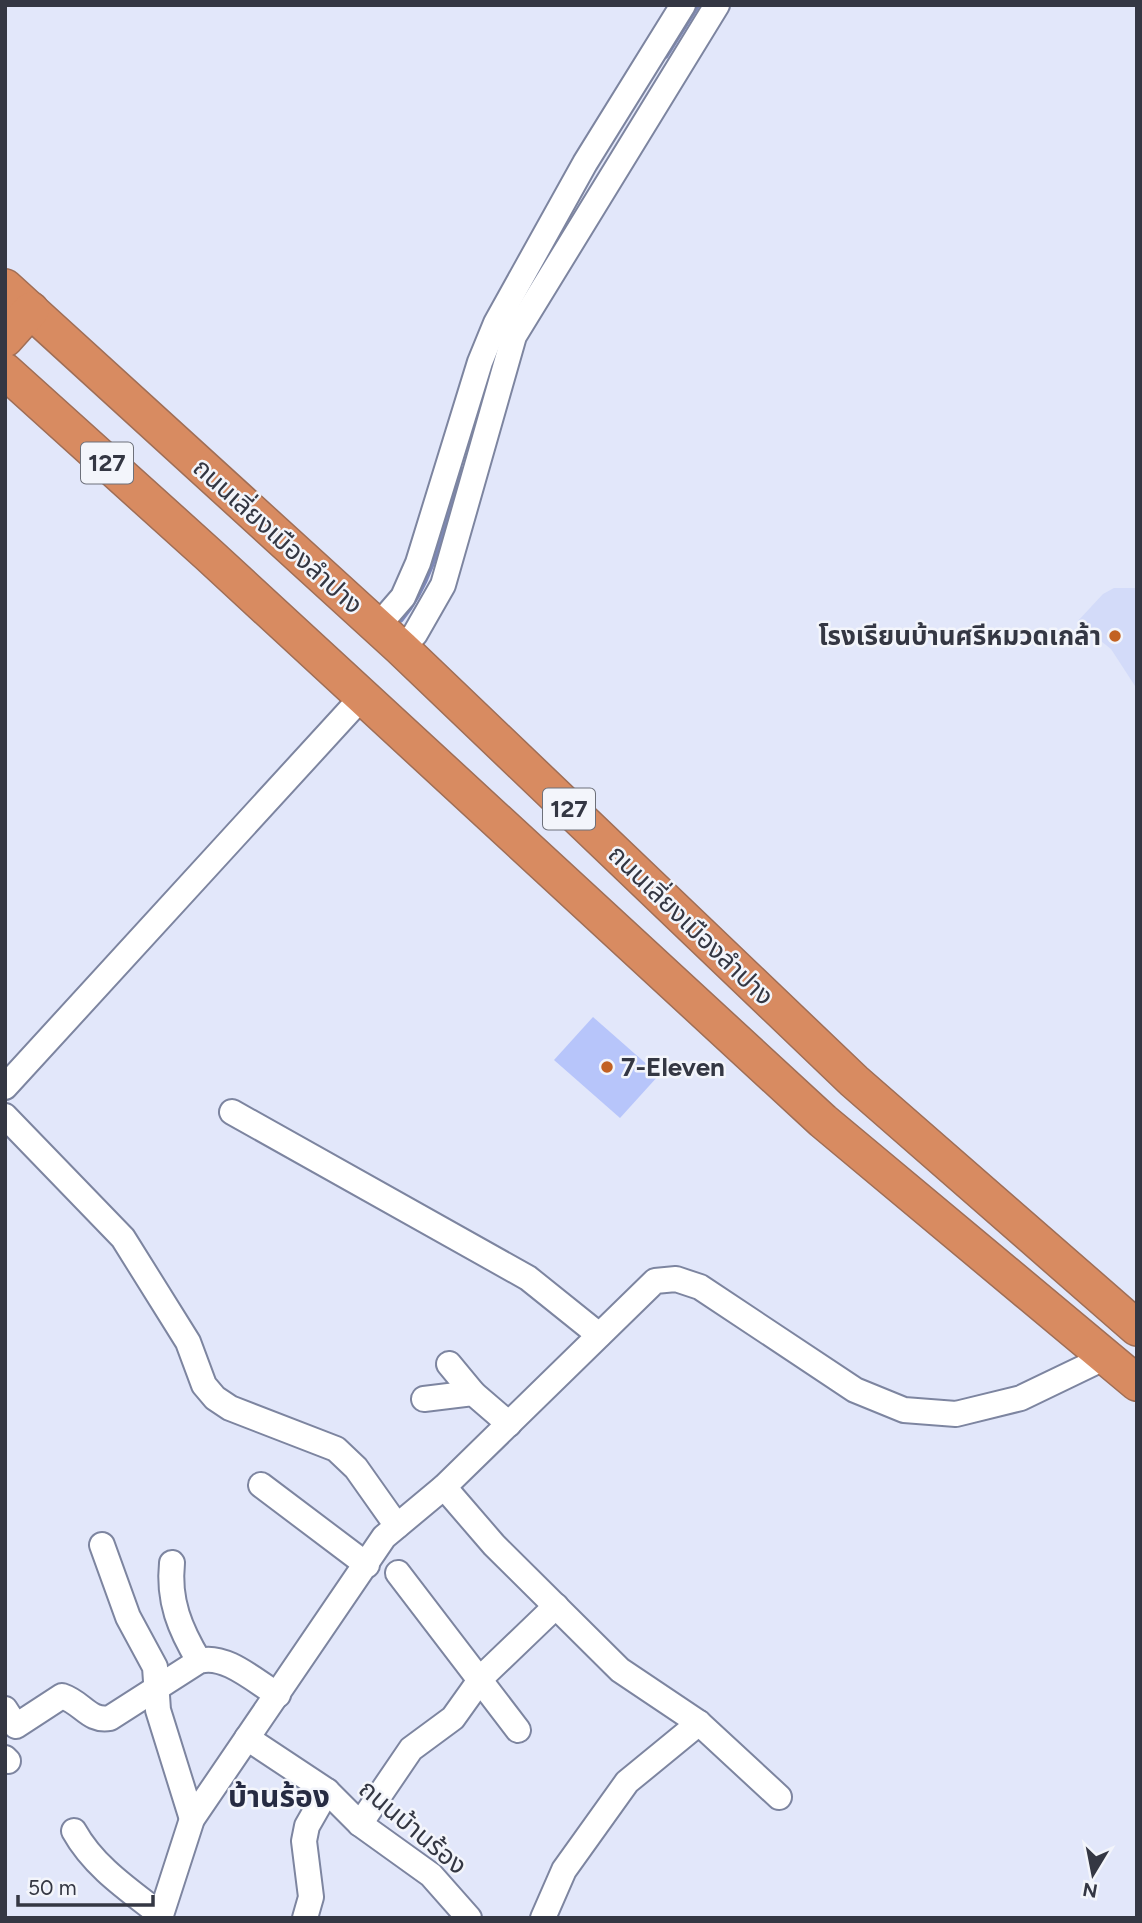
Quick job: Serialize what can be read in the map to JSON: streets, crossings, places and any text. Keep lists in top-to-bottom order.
{
  "streets": {
    "highway": ["127", "ถนนเลี่ยงเมืองลำปาง"],
    "street": ["ถนนบ้านร้อง"]
  },
  "districts": ["บ้านร้อง"],
  "places": ["โรงเรียนบ้านศรีหมวดเกล้า", "7-Eleven"],
  "scale_bar": "50 m",
  "north": "bottom"
}
